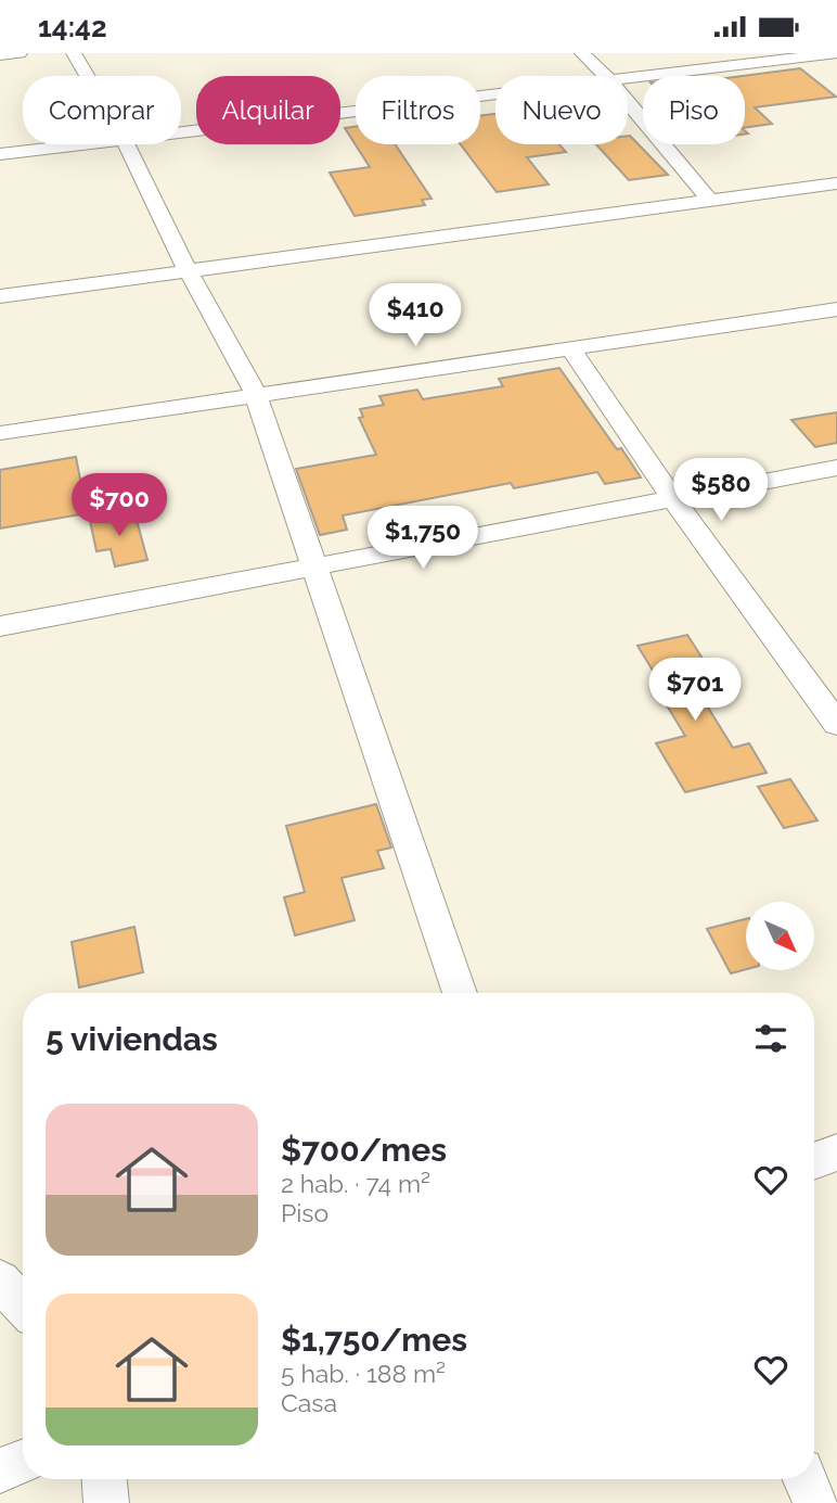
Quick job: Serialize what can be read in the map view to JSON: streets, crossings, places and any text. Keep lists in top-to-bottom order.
{
  "north": "bottom right",
  "page": {
    "status": "14:42",
    "chip": [
      "Comprar",
      "Alquilar",
      "Filtros",
      "Nuevo",
      "Piso"
    ],
    "price": [
      "$410",
      "$580",
      "$700",
      "$1,750",
      "$701"
    ],
    "heading": "5 viviendas",
    "list": [
      {
        "name": "$700/mes",
        "note": "2 hab. · 74 m² · Piso"
      },
      {
        "name": "$1,750/mes",
        "note": "5 hab. · 188 m² · Casa"
      }
    ]
  }
}
